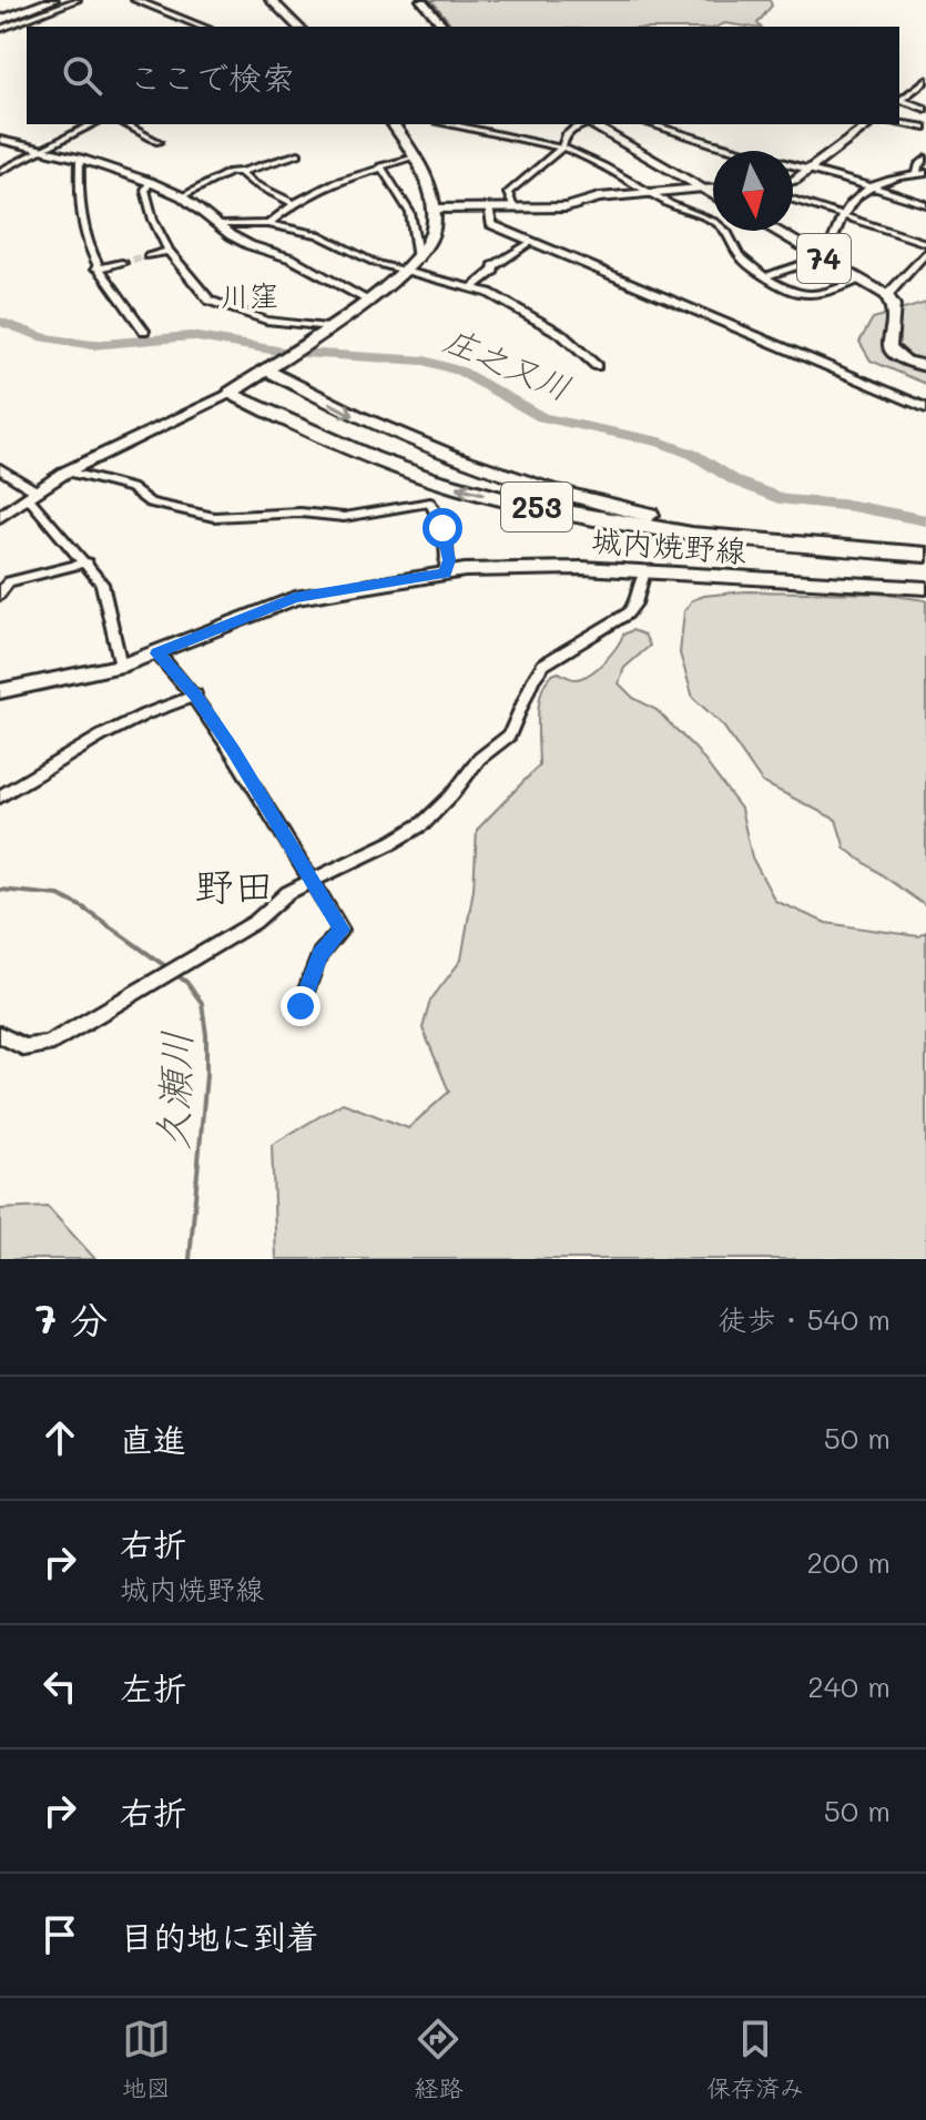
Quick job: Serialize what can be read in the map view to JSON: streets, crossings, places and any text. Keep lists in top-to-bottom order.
{
  "streets": {
    "highway": ["253"],
    "main road": ["74", "城内焼野線"]
  },
  "districts": ["川窪", "野田"],
  "water": ["庄之又川", "久瀬川"],
  "north": "bottom",
  "page": {
    "search": "ここで検索",
    "heading": ["7 分", "徒歩 · 540 m"],
    "list": [
      ["直進", "50 m"],
      ["右折", "城内焼野線", "200 m"],
      ["左折", "240 m"],
      ["右折", "50 m"],
      "目的地に到着"
    ],
    "nav": ["地図", "経路", "保存済み"]
  }
}
